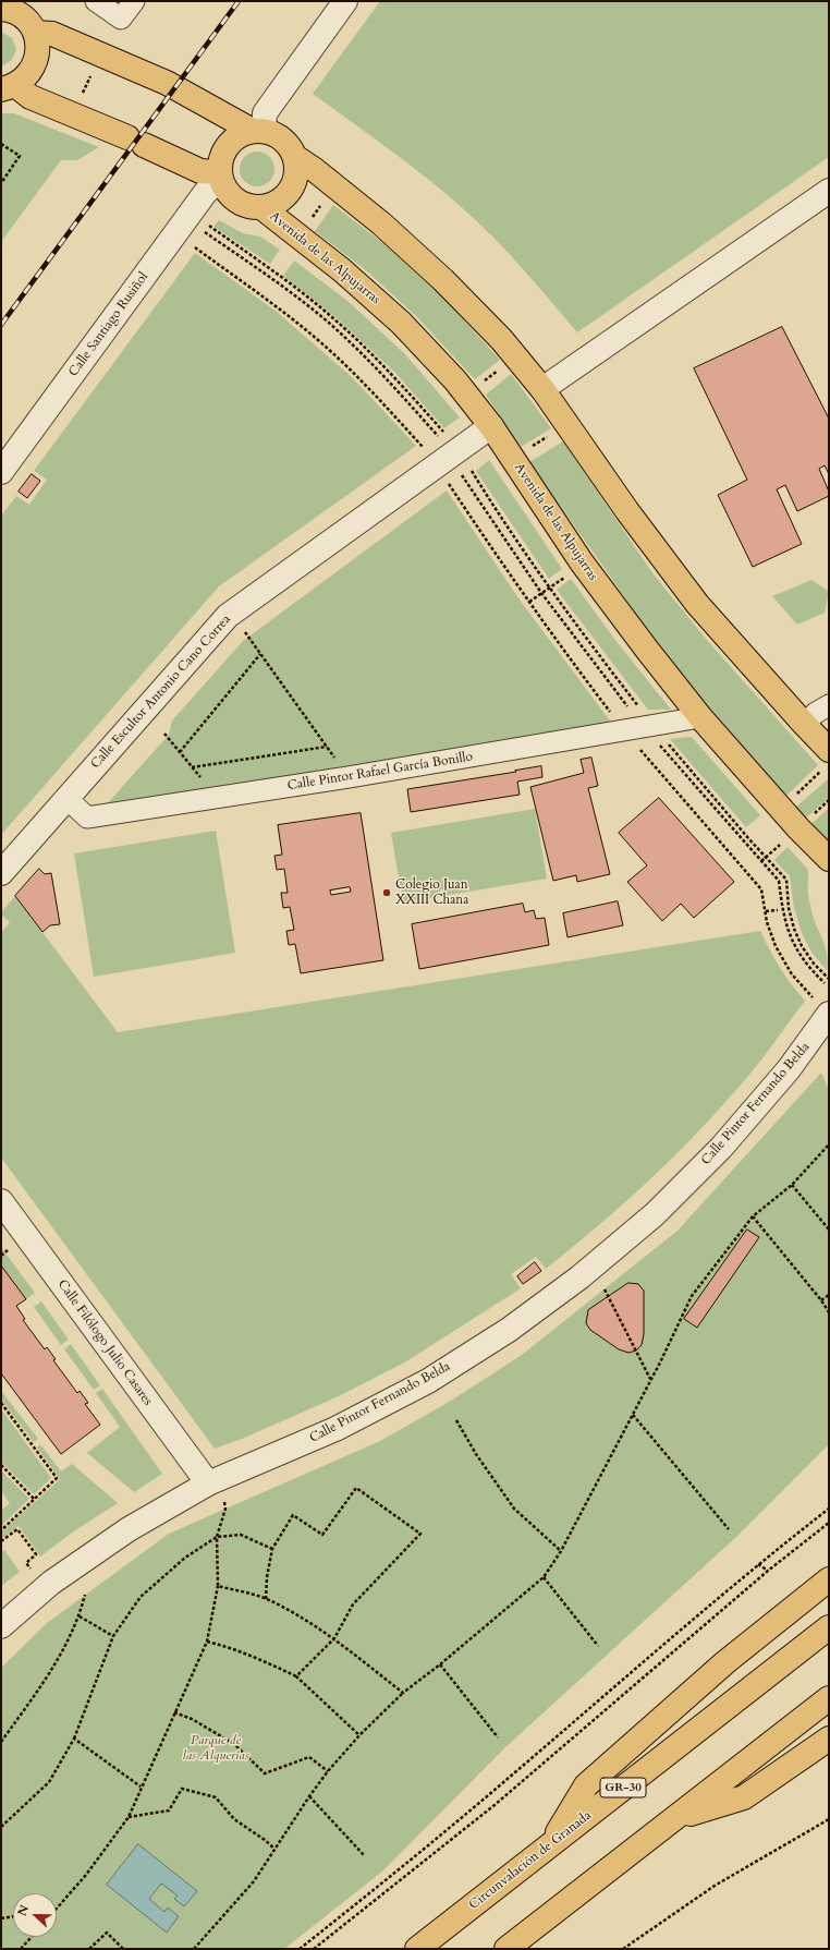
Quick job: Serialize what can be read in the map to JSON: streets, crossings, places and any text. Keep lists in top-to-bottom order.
{
  "streets": {
    "main road": ["Avenida de las Alpujarras", "GR-30", "Circunvalación de Granada"],
    "street": [
      "Calle Santiago Rusiñol",
      "Calle Escultor Antonio Cano Correa",
      "Calle Pintor Rafael García Bonillo",
      "Calle Pintor Fernando Belda",
      "Calle Filólogo Julio Casares"
    ]
  },
  "crossings": [
    ["Avenida de las Alpujarras", "Calle Santiago Rusiñol"],
    ["Avenida de las Alpujarras", "Calle Escultor Antonio Cano Correa"],
    ["Avenida de las Alpujarras", "Calle Pintor Rafael García Bonillo"],
    ["Calle Escultor Antonio Cano Correa", "Calle Pintor Rafael García Bonillo"],
    ["Calle Pintor Fernando Belda", "Calle Filólogo Julio Casares"]
  ],
  "parks": ["Parque de las Alquerías"],
  "places": ["Colegio Juan XXIII Chana"],
  "north": "left"
}
